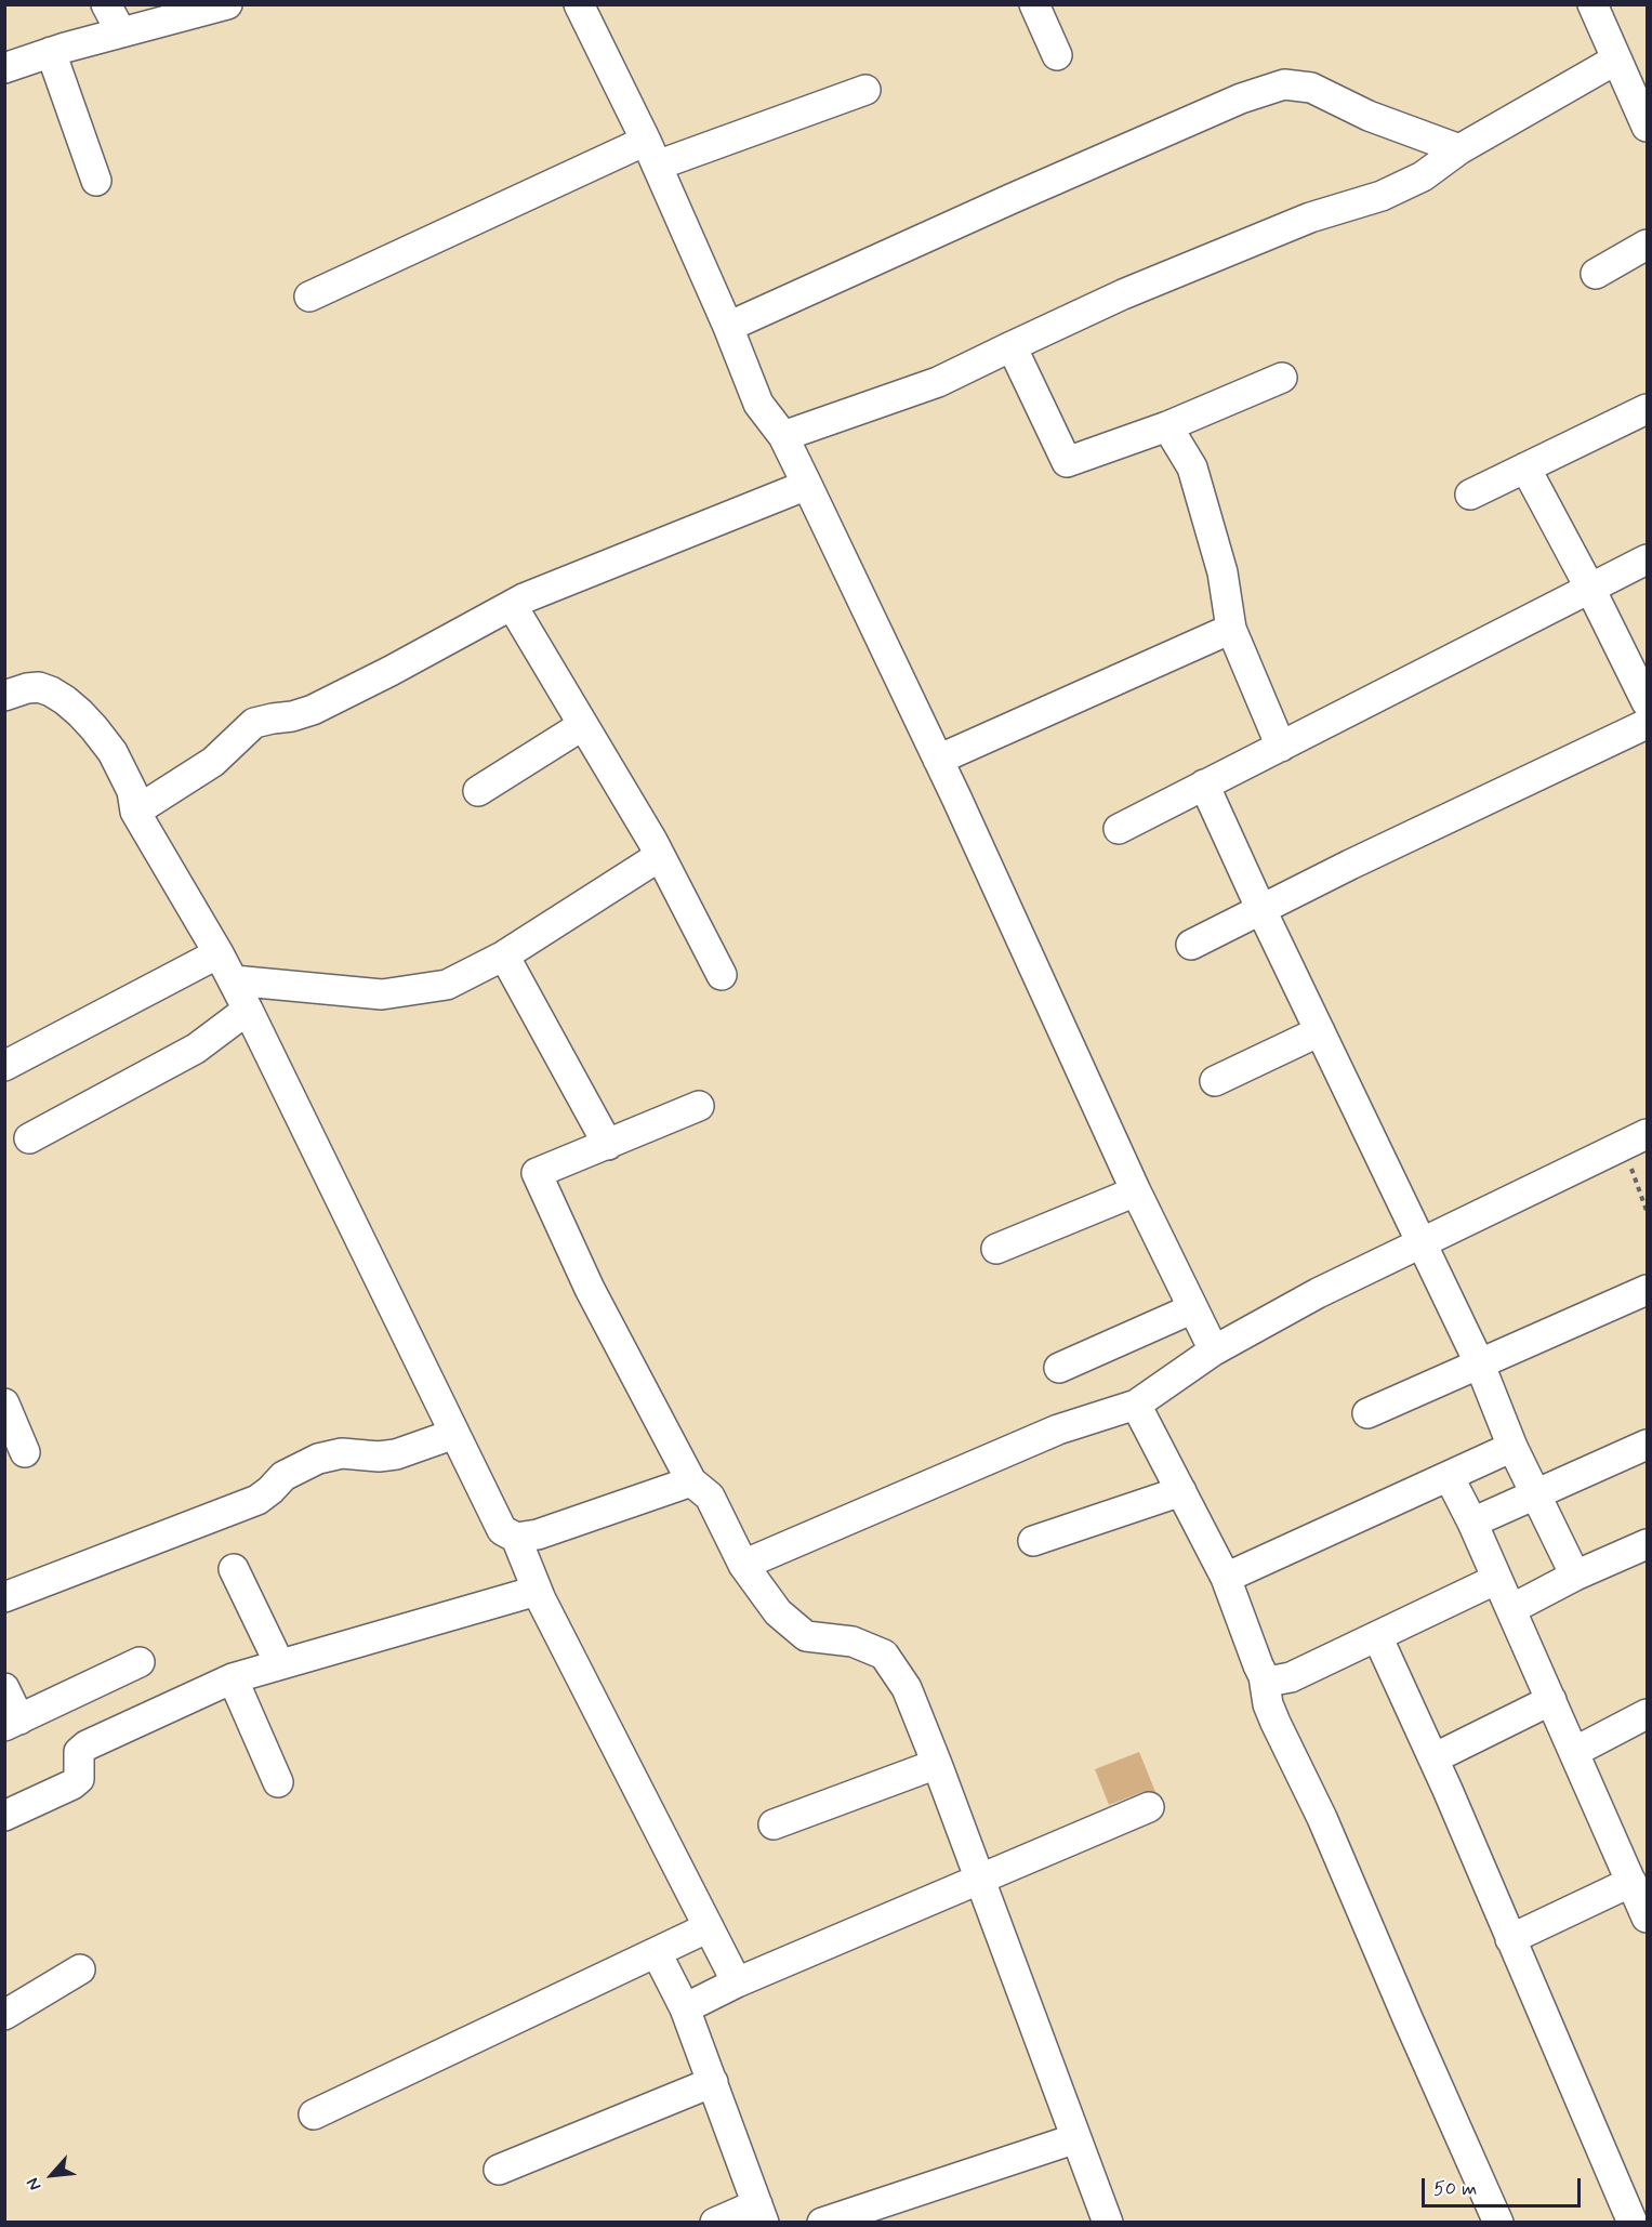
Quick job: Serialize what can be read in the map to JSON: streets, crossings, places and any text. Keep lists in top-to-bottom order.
{
  "scale_bar": "50 m",
  "north": "bottom left"
}
